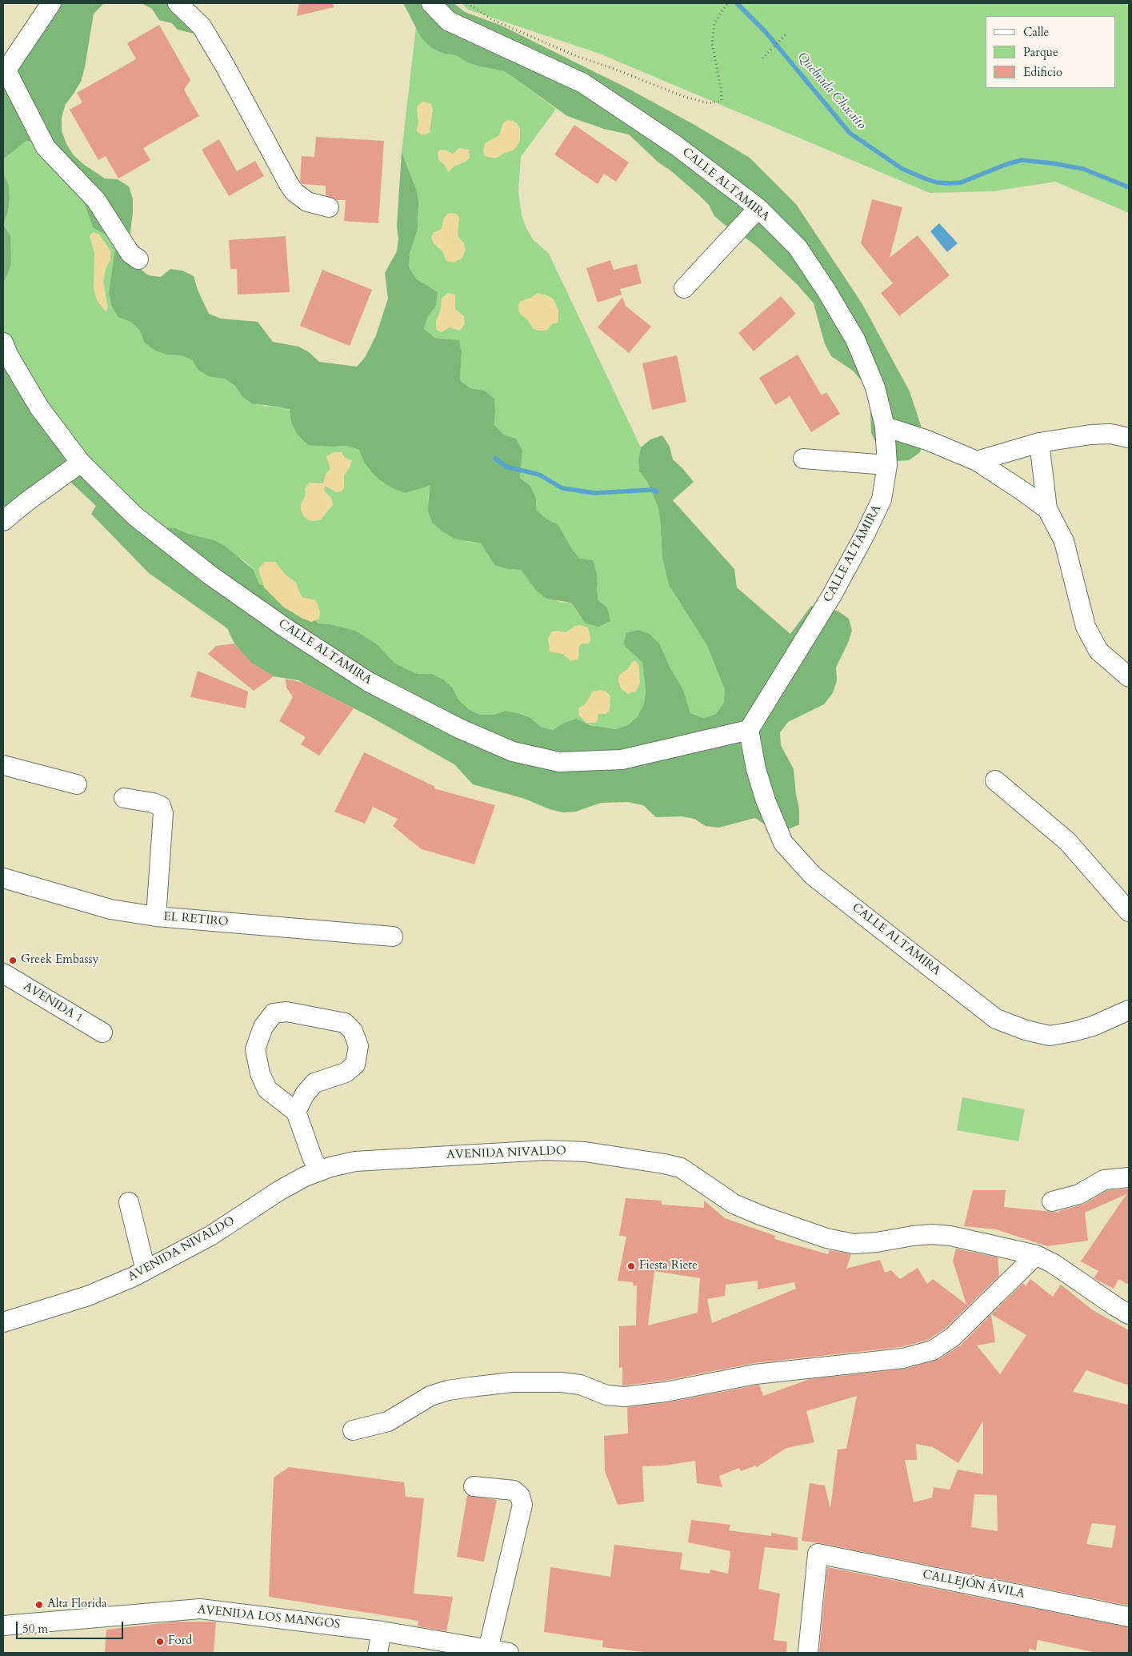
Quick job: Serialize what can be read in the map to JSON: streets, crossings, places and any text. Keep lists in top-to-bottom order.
{
  "streets": {
    "street": [
      "CALLE ALTAMIRA",
      "EL RETIRO",
      "AVENIDA 1",
      "AVENIDA NIVALDO",
      "CALLEJÓN ÁVILA",
      "AVENIDA LOS MANGOS"
    ]
  },
  "water": ["Quebrada Chacaíto"],
  "places": [
    "Greek Embassy",
    "Fiesta Riete",
    "Alta Florida",
    "Ford"
  ],
  "legend": ["Calle", "Parque", "Edificio"],
  "scale_bar": "50 m"
}
